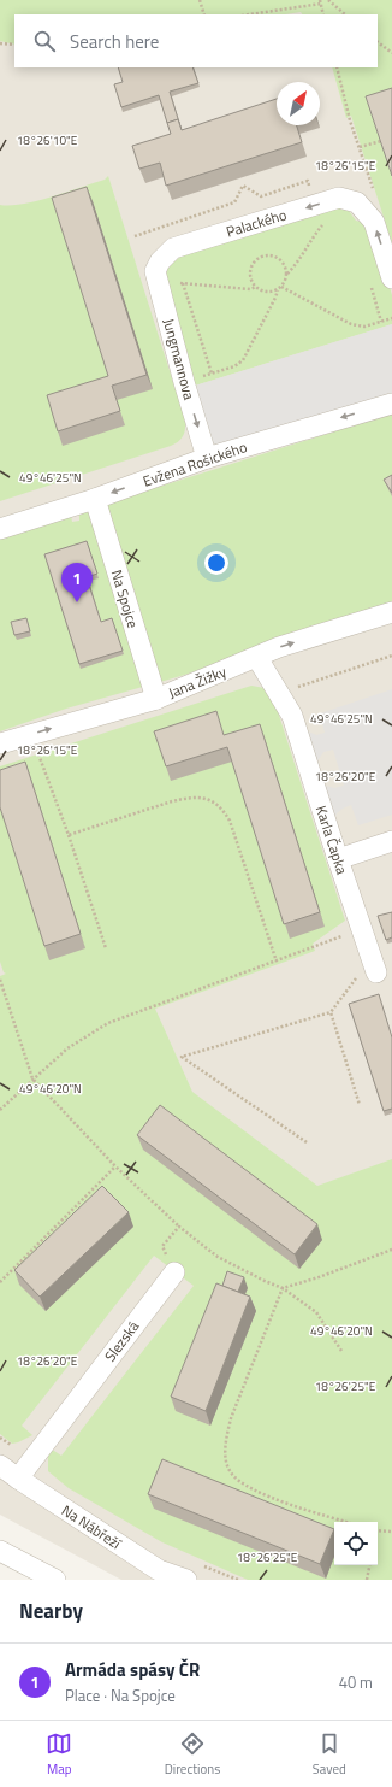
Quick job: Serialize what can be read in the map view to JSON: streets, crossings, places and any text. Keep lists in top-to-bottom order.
{
  "streets": {
    "street": [
      "Palackého",
      "Jungmannova",
      "Evžena Rošického",
      "Na Spojce",
      "Jana Žižky",
      "Karla Čapka",
      "Slezská",
      "Na Nábřeží"
    ]
  },
  "crossings": [
    ["Palackého", "Jungmannova"],
    ["Jungmannova", "Evžena Rošického"],
    ["Evžena Rošického", "Na Spojce"],
    ["Na Spojce", "Jana Žižky"],
    ["Jana Žižky", "Karla Čapka"],
    ["Slezská", "Na Nábřeží"]
  ],
  "one_way": [
    "Palackého",
    "Jungmannova",
    "Evžena Rošického",
    "Jana Žižky"
  ],
  "north": "top right",
  "page": {
    "search": "Search here",
    "pins": "1",
    "heading": "Nearby",
    "list": [
      {
        "mark": "1",
        "name": "Armáda spásy ČR",
        "note": "Place · Na Spojce",
        "value": "40 m"
      }
    ],
    "nav": ["Map", "Directions", "Saved"]
  },
  "coordinates": [
    "18°26'10\"E",
    "18°26'15\"E",
    "49°46'25\"N",
    "18°26'20\"E",
    "49°46'20\"N",
    "18°26'25\"E"
  ]
}
